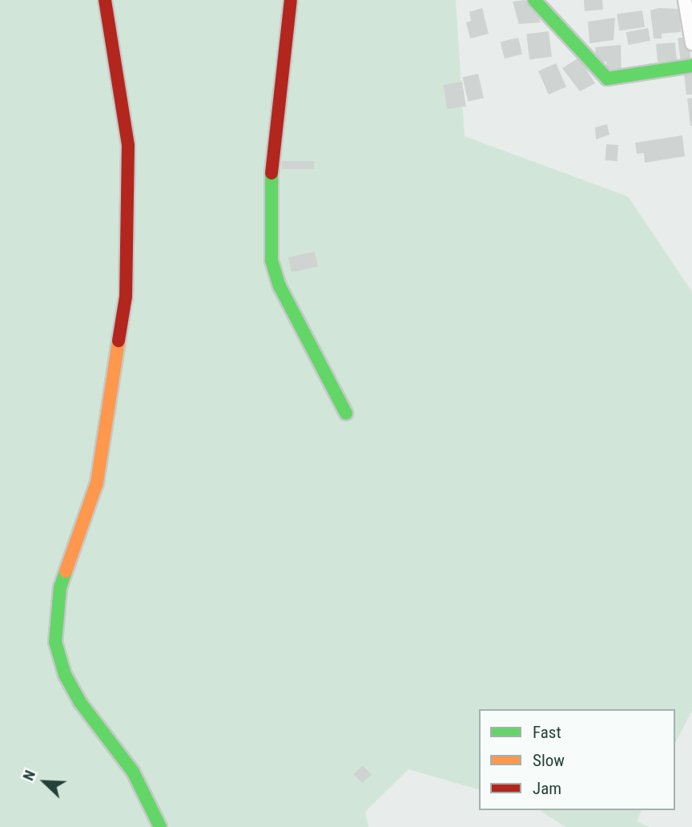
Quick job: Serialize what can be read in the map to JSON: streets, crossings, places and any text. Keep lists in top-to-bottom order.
{
  "legend": ["Fast", "Slow", "Jam"],
  "north": "top left"
}
